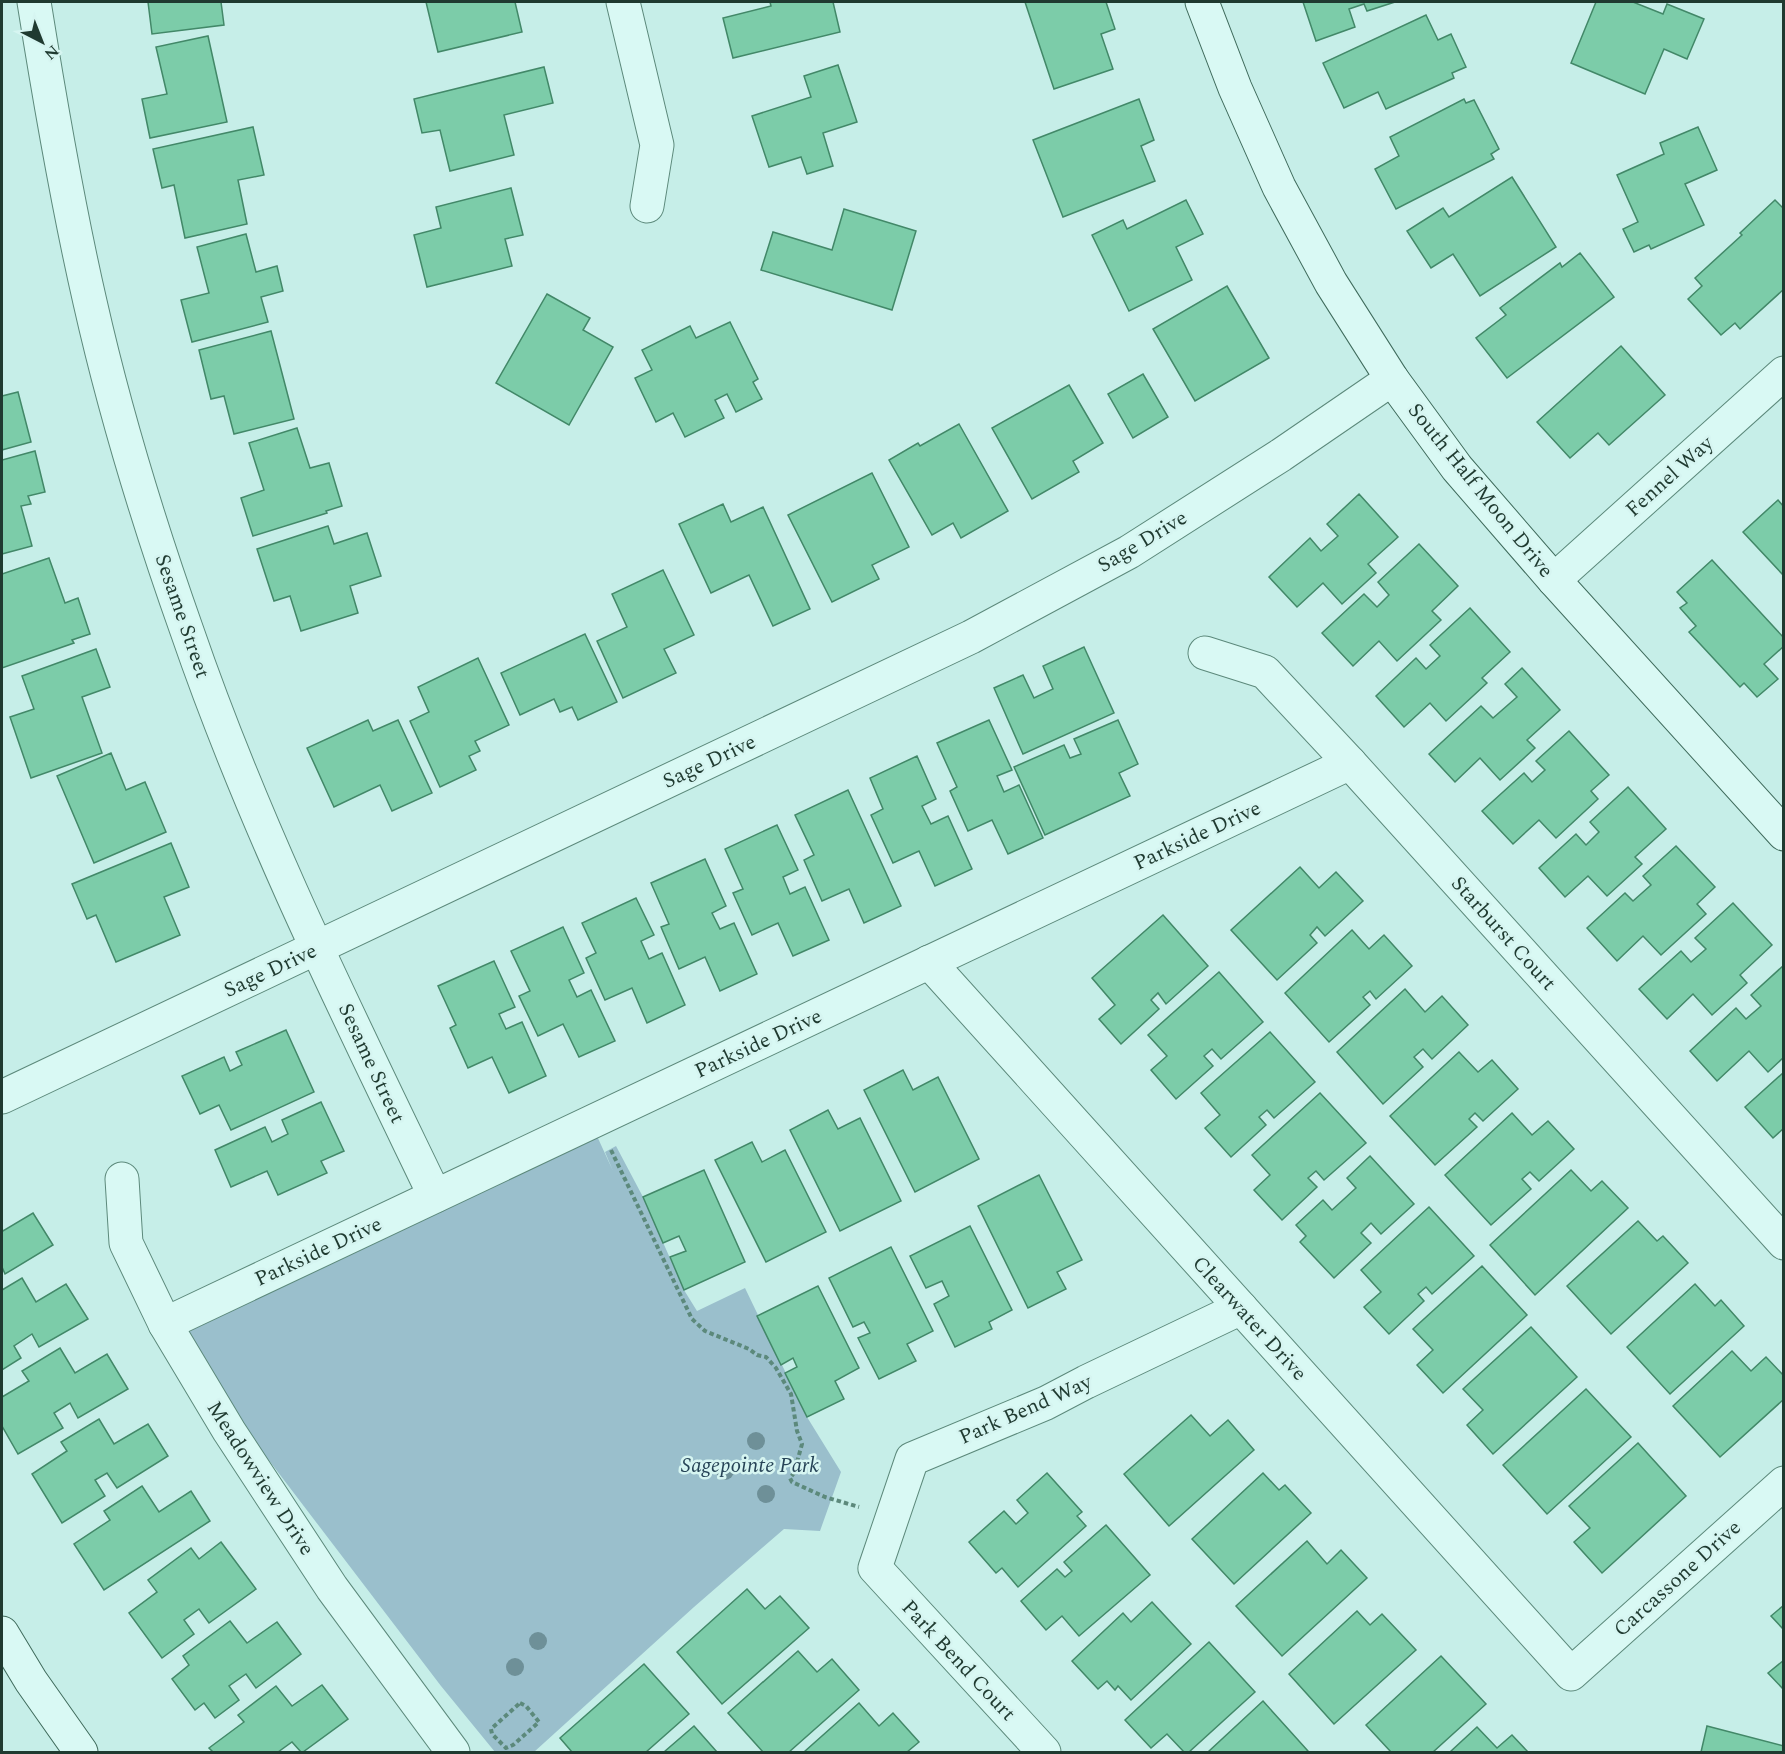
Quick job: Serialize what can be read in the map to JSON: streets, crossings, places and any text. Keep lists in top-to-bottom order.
{
  "streets": {
    "street": [
      "Fennel Way",
      "South Half Moon Drive",
      "Sage Drive",
      "Sesame Street",
      "Parkside Drive",
      "Starburst Court",
      "Clearwater Drive",
      "Park Bend Way",
      "Meadowview Drive",
      "Carcassone Drive",
      "Park Bend Court"
    ]
  },
  "crossings": [
    ["Fennel Way", "South Half Moon Drive"],
    ["South Half Moon Drive", "Sage Drive"],
    ["Sage Drive", "Sesame Street"],
    ["Sesame Street", "Parkside Drive"],
    ["Parkside Drive", "Starburst Court"],
    ["Parkside Drive", "Clearwater Drive"],
    ["Parkside Drive", "Meadowview Drive"],
    ["Clearwater Drive", "Park Bend Way"],
    ["Clearwater Drive", "Carcassone Drive"],
    ["Park Bend Way", "Park Bend Court"]
  ],
  "parks": ["Sagepointe Park"],
  "north": "bottom right"
}
